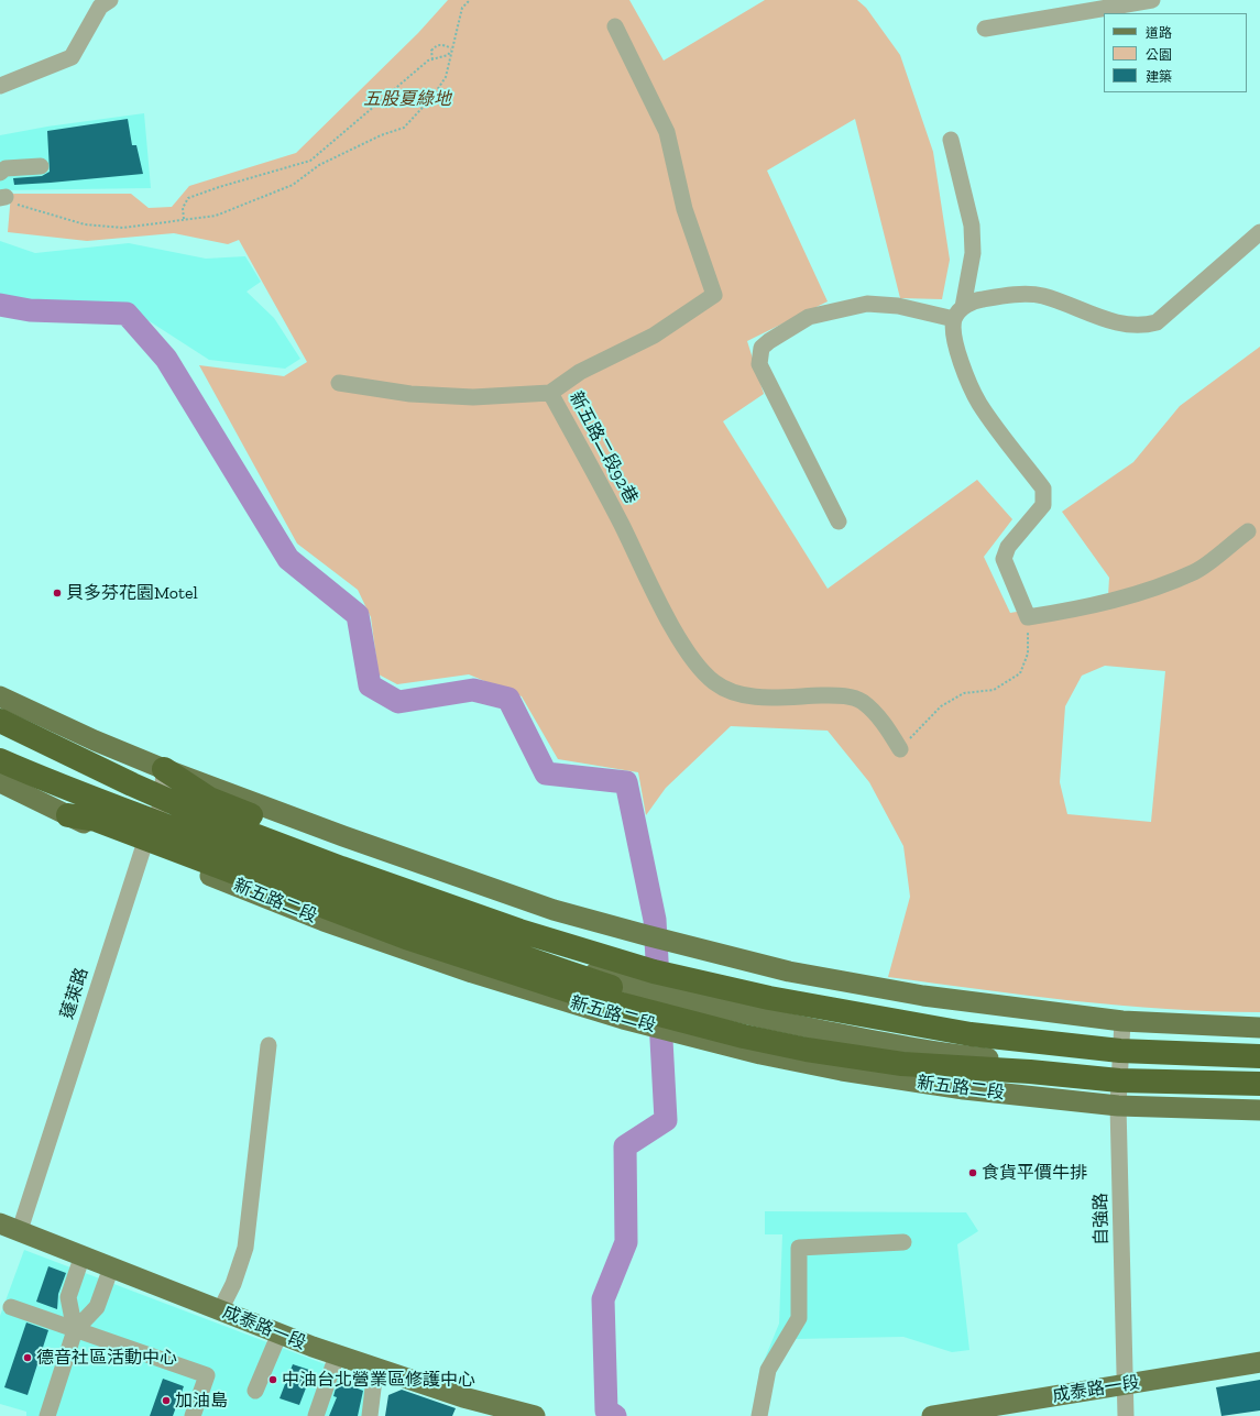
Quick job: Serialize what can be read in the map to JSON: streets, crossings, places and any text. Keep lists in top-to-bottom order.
{
  "streets": {
    "main road": ["新五路二段", "成泰路一段"],
    "street": ["新五路二段92巷", "蓬萊路", "自強路"]
  },
  "crossings": [
    ["新五路二段", "蓬萊路"],
    ["新五路二段", "自強路"],
    ["蓬萊路", "成泰路一段"],
    ["自強路", "成泰路一段"]
  ],
  "parks": ["五股夏綠地"],
  "places": [
    "貝多芬花園Motel",
    "食貨平價牛排",
    "德音社區活動中心",
    "中油台北營業區修護中心",
    "加油島"
  ],
  "legend": ["道路", "公園", "建築"]
}
